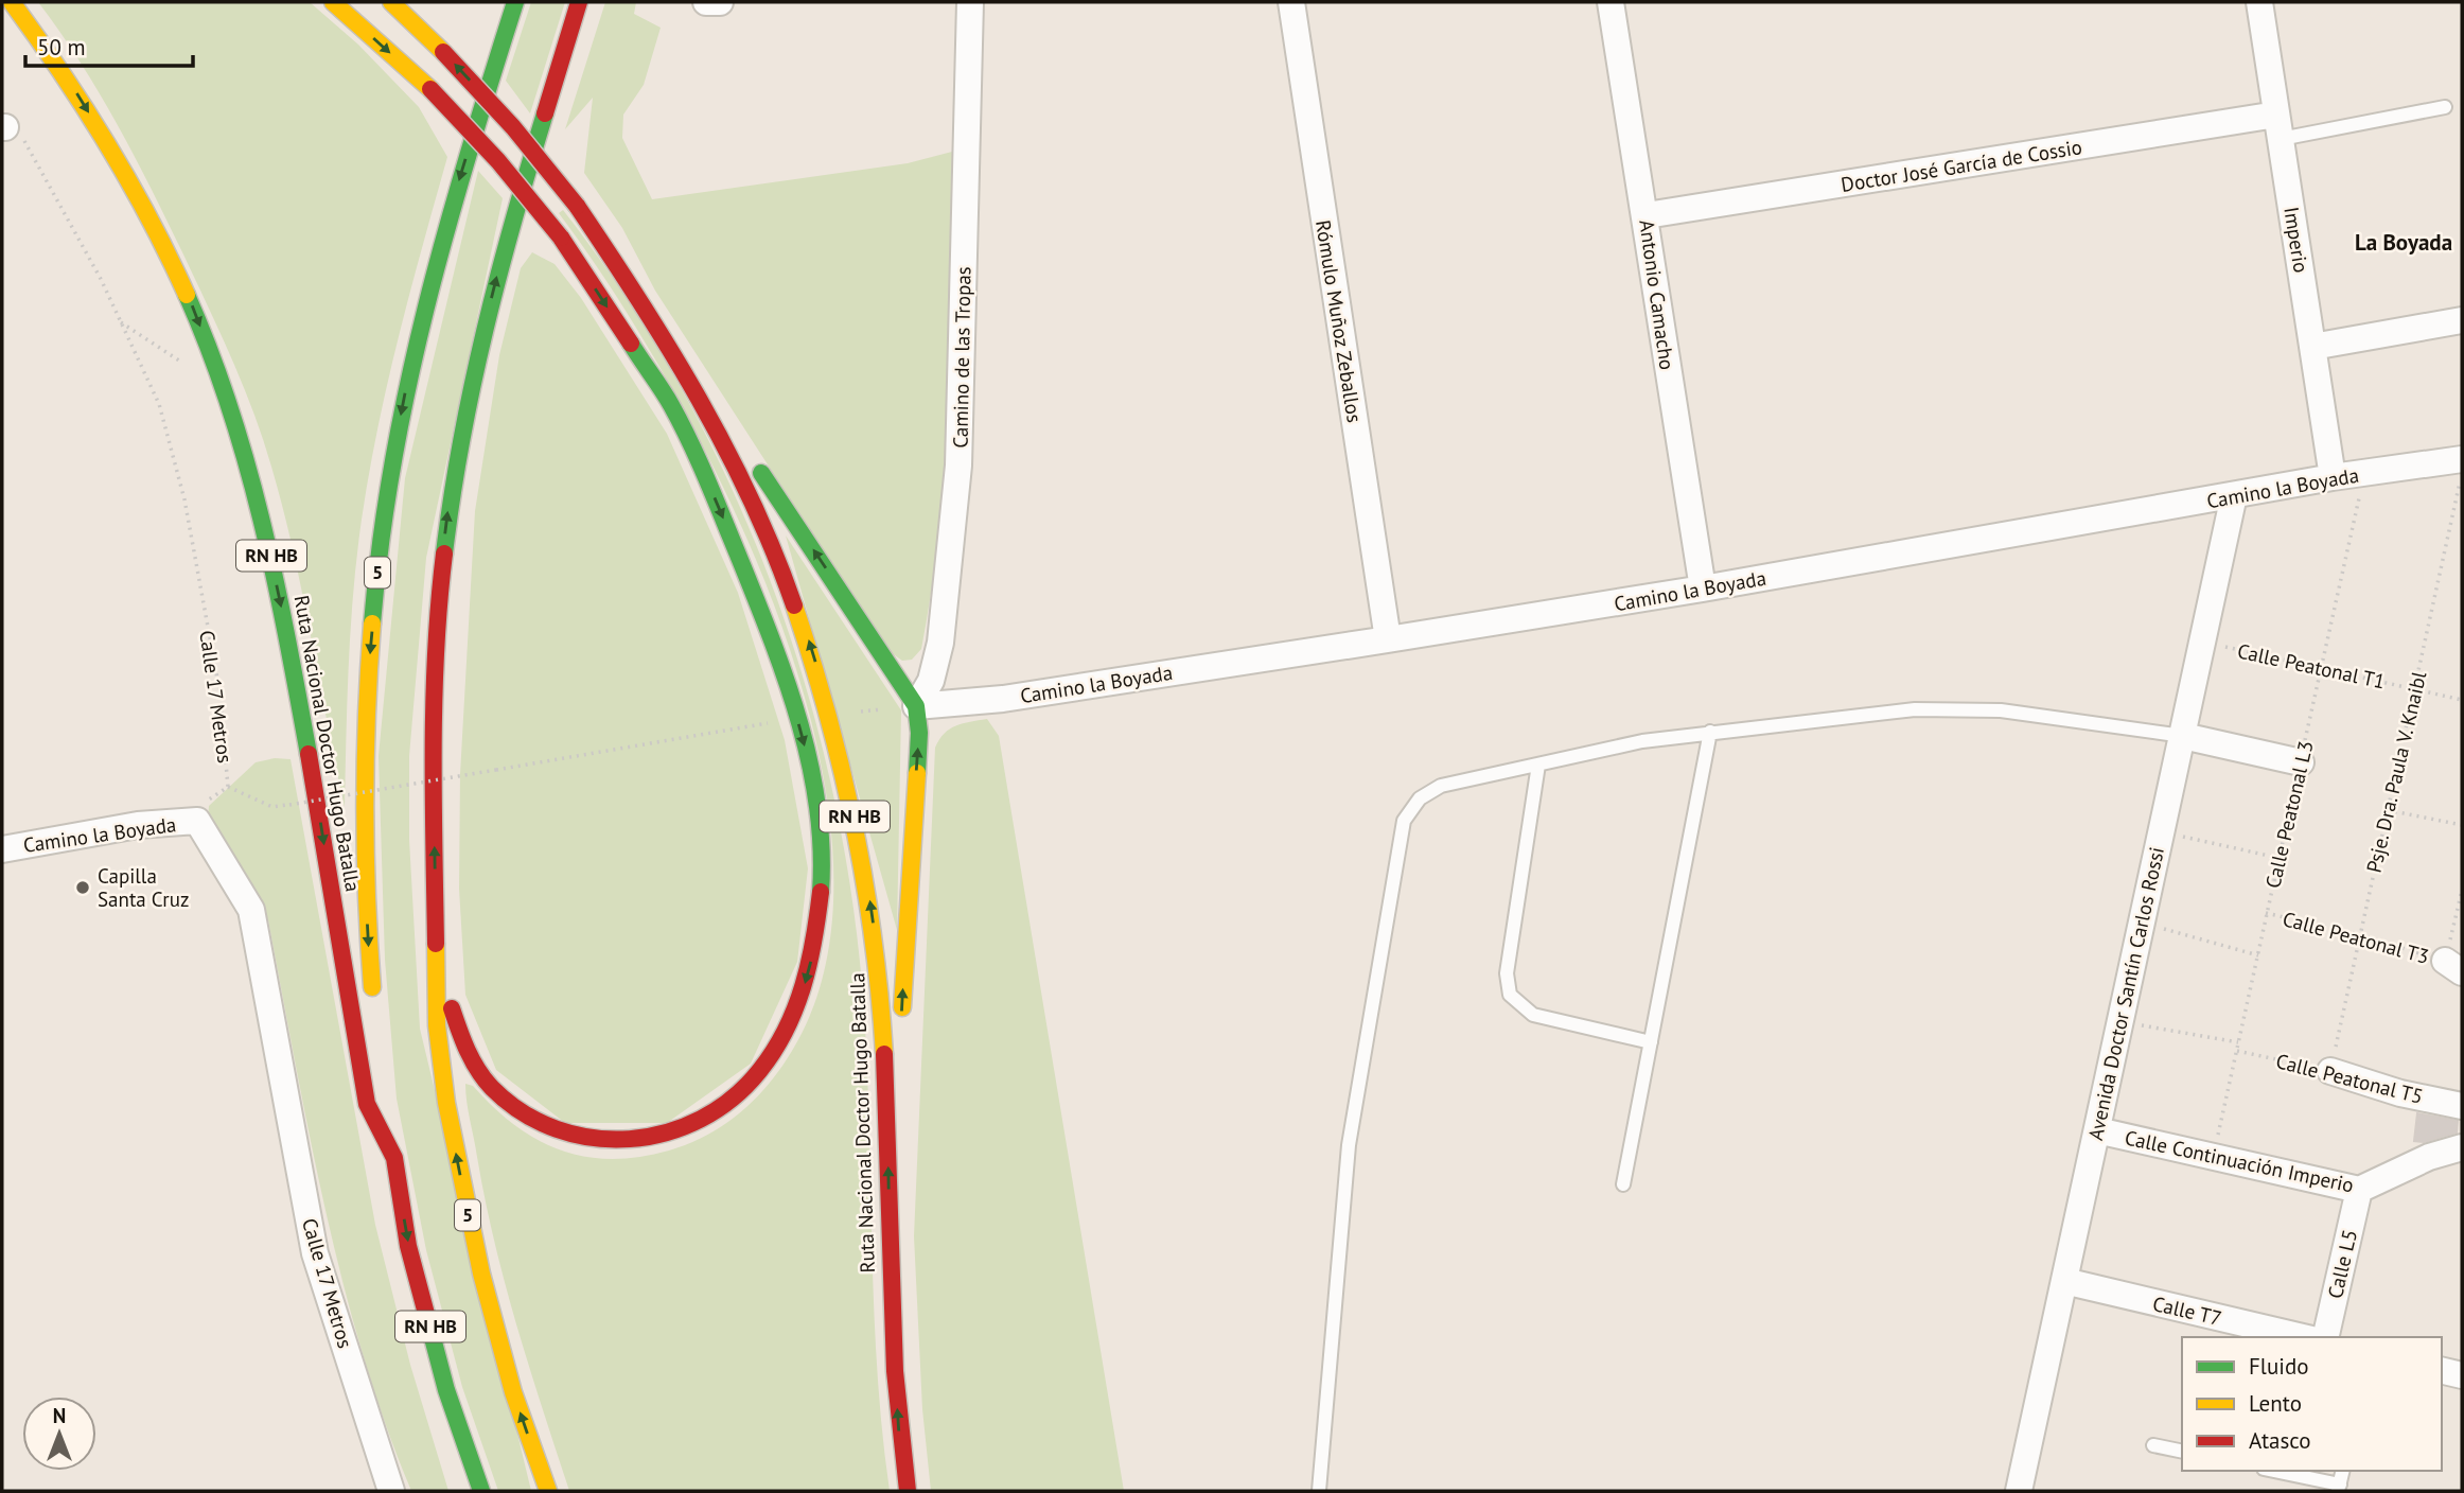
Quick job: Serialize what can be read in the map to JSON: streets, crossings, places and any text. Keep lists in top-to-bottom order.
{
  "streets": {
    "highway": ["RN HB", "5", "Ruta Nacional Doctor Hugo Batalla"],
    "street": [
      "Doctor José García de Cossio",
      "Imperio",
      "Antonio Camacho",
      "Rómulo Muñoz Zeballos",
      "Camino de las Tropas",
      "Camino la Boyada",
      "Calle 17 Metros",
      "Avenida Doctor Santín Carlos Rossi",
      "Calle Peatonal T5",
      "Calle Continuación Imperio",
      "Calle L5",
      "Calle T7"
    ],
    "path": [
      "Calle Peatonal T1",
      "Psje. Dra. Paula V. Knaibl",
      "Calle Peatonal L3",
      "Calle Peatonal T3"
    ]
  },
  "crossings": [
    ["Doctor José García de Cossio", "Imperio"],
    ["Doctor José García de Cossio", "Antonio Camacho"],
    ["Imperio", "Camino la Boyada"],
    ["Antonio Camacho", "Camino la Boyada"],
    ["Rómulo Muñoz Zeballos", "Camino la Boyada"],
    ["Camino de las Tropas", "Camino la Boyada"],
    ["Camino la Boyada", "Calle 17 Metros"],
    ["Camino la Boyada", "Calle Peatonal L3"],
    ["Camino la Boyada", "Avenida Doctor Santín Carlos Rossi"],
    ["Calle Peatonal T1", "Psje. Dra. Paula V. Knaibl"],
    ["Calle Peatonal T1", "Calle Peatonal L3"],
    ["Calle Peatonal T1", "Avenida Doctor Santín Carlos Rossi"],
    ["Psje. Dra. Paula V. Knaibl", "Calle Peatonal T3"],
    ["Psje. Dra. Paula V. Knaibl", "Calle Peatonal T5"],
    ["Calle Peatonal L3", "Calle Peatonal T3"],
    ["Calle Peatonal L3", "Calle Peatonal T5"],
    ["Calle Peatonal L3", "Calle Continuación Imperio"],
    ["Avenida Doctor Santín Carlos Rossi", "Calle Continuación Imperio"],
    ["Avenida Doctor Santín Carlos Rossi", "Calle T7"],
    ["Calle Continuación Imperio", "Calle L5"]
  ],
  "districts": ["La Boyada"],
  "places": ["Capilla Santa Cruz"],
  "legend": ["Fluido", "Lento", "Atasco"],
  "scale_bar": "50 m",
  "north": "top"
}
